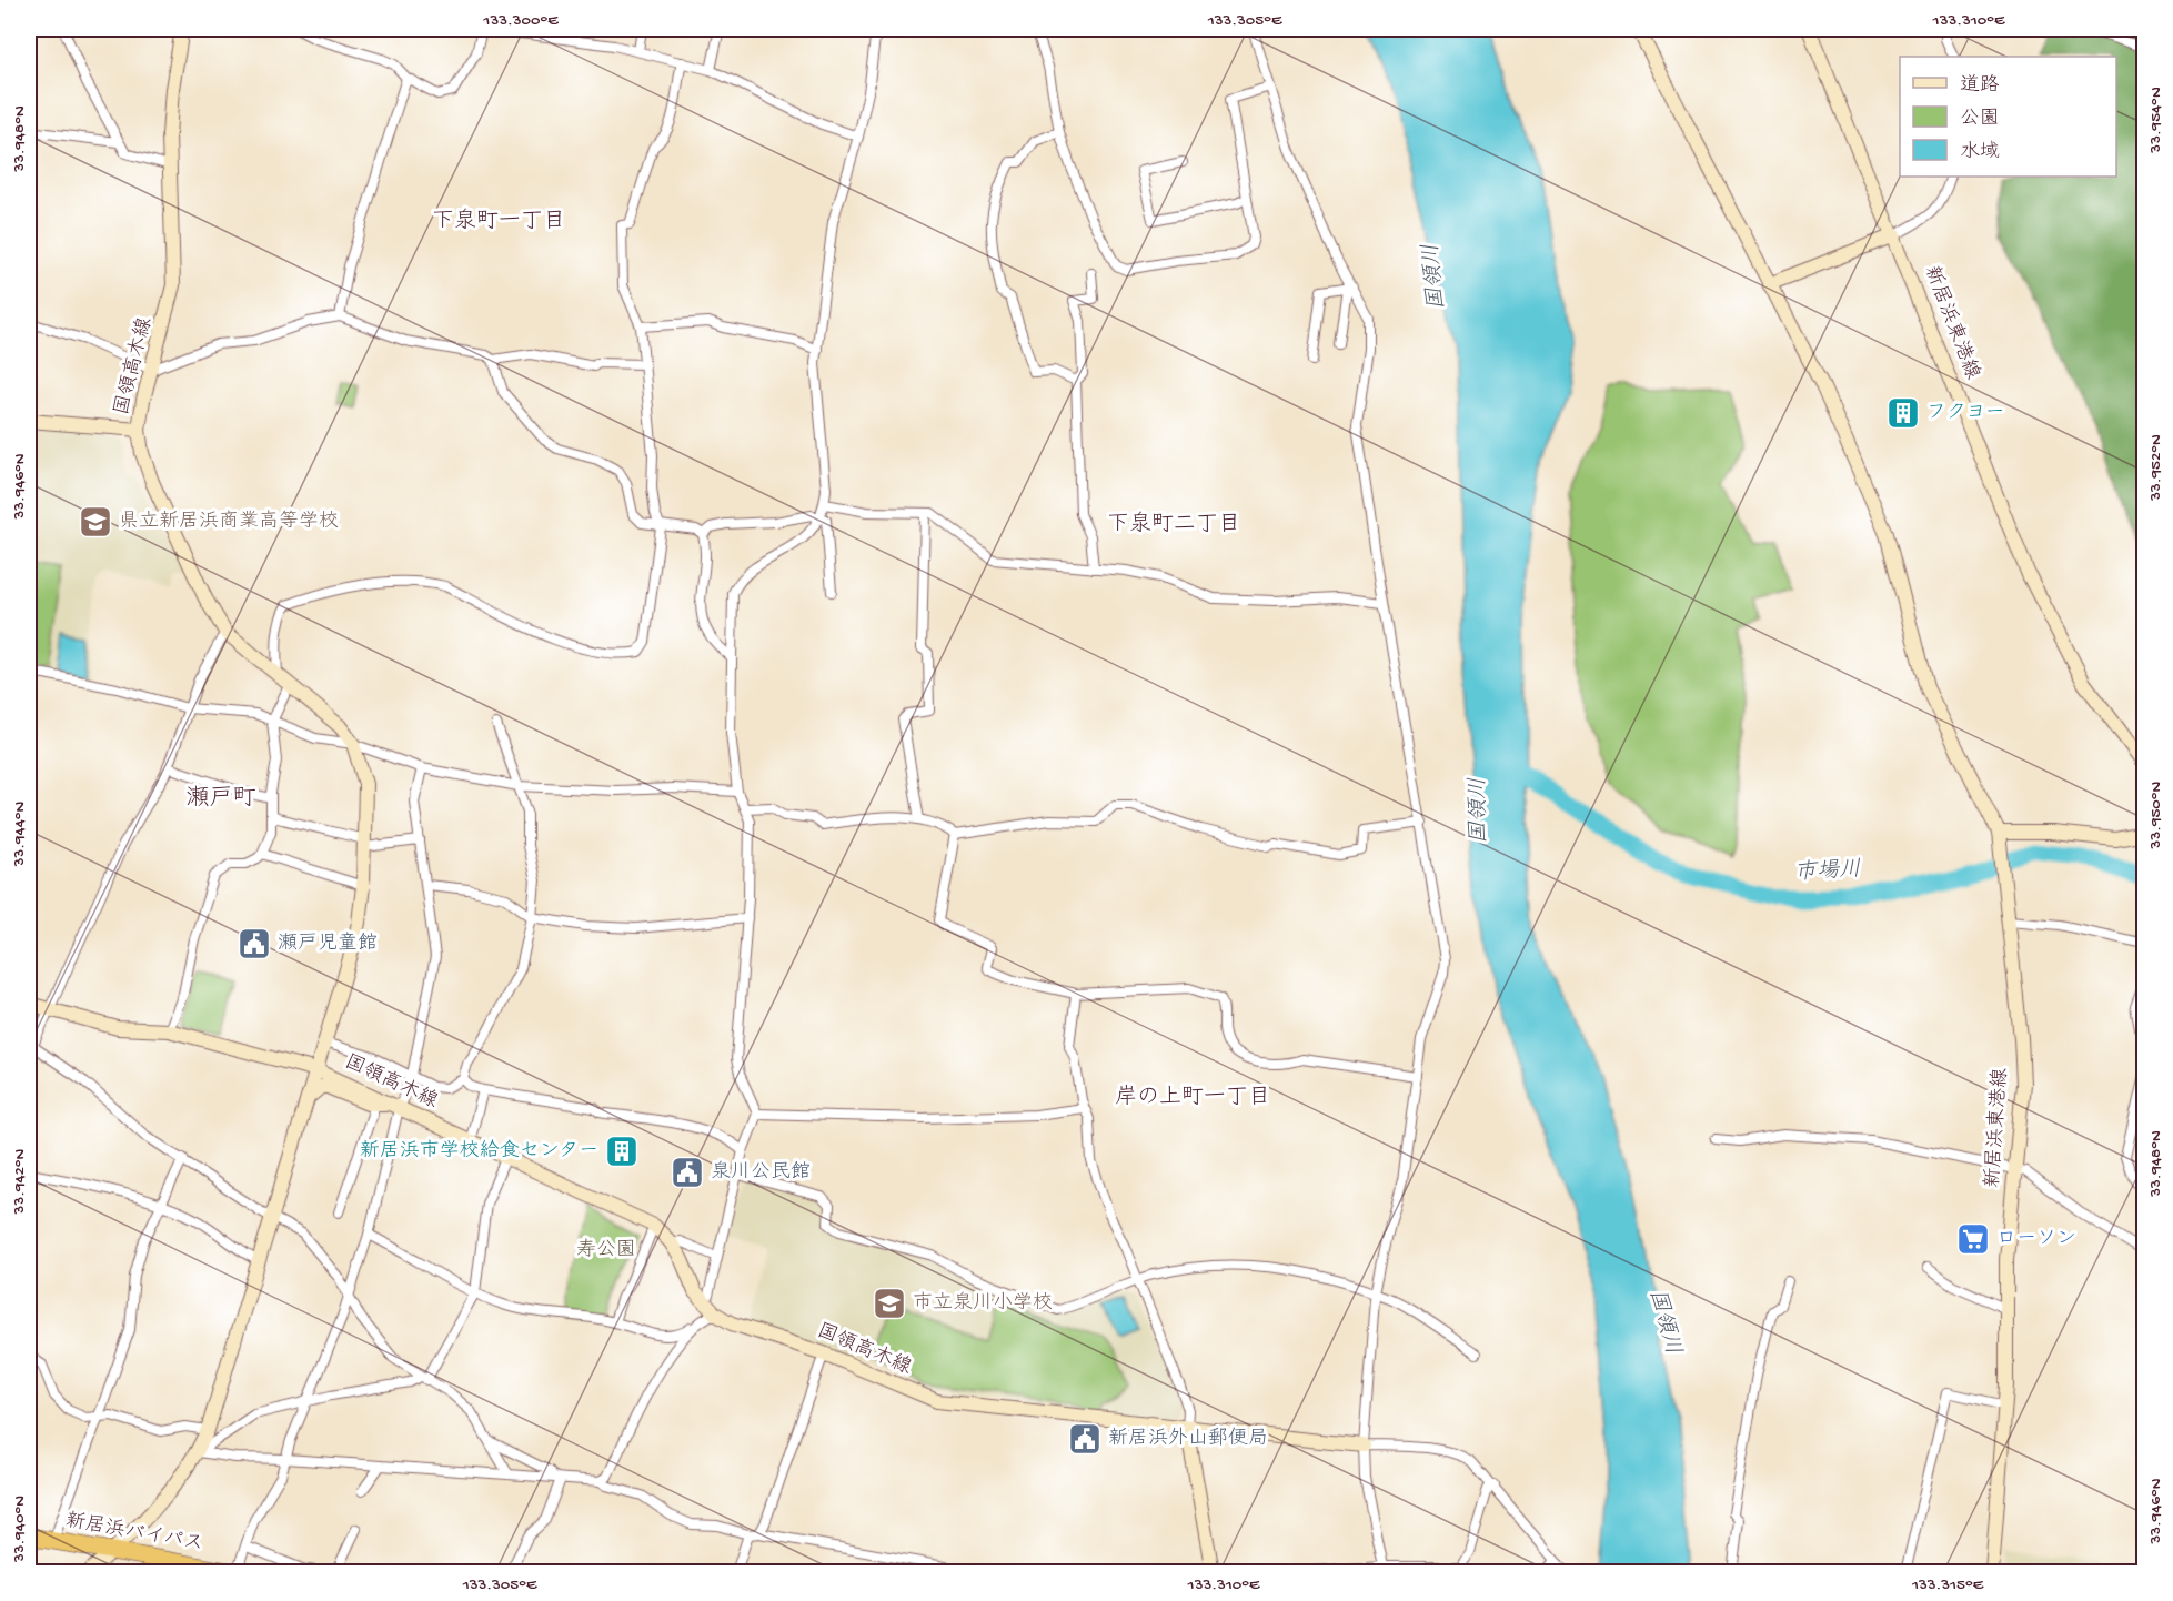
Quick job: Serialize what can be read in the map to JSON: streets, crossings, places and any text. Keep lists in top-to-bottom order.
{
  "streets": {
    "highway": ["新居浜バイパス"],
    "main road": ["新居浜東港線", "国領高木線"]
  },
  "districts": [
    "下泉町一丁目",
    "下泉町二丁目",
    "瀬戸町",
    "岸の上町一丁目"
  ],
  "water": ["国領川", "市場川"],
  "parks": ["寿公園"],
  "places": {
    "building": ["フクヨー", "新居浜市学校給食センター"],
    "school or university": ["県立新居浜商業高等学校", "市立泉川小学校"],
    "public building": ["瀬戸児童館", "泉川公民館", "新居浜外山郵便局"],
    "supermarket": ["ローソン"]
  },
  "legend": ["道路", "公園", "水域"],
  "coordinates": [
    "133.300°E",
    "133.305°E",
    "133.310°E",
    "33.954°N",
    "33.948°N",
    "33.952°N",
    "33.946°N",
    "33.950°N",
    "33.944°N",
    "33.942°N",
    "33.940°N",
    "133.315°E"
  ]
}
